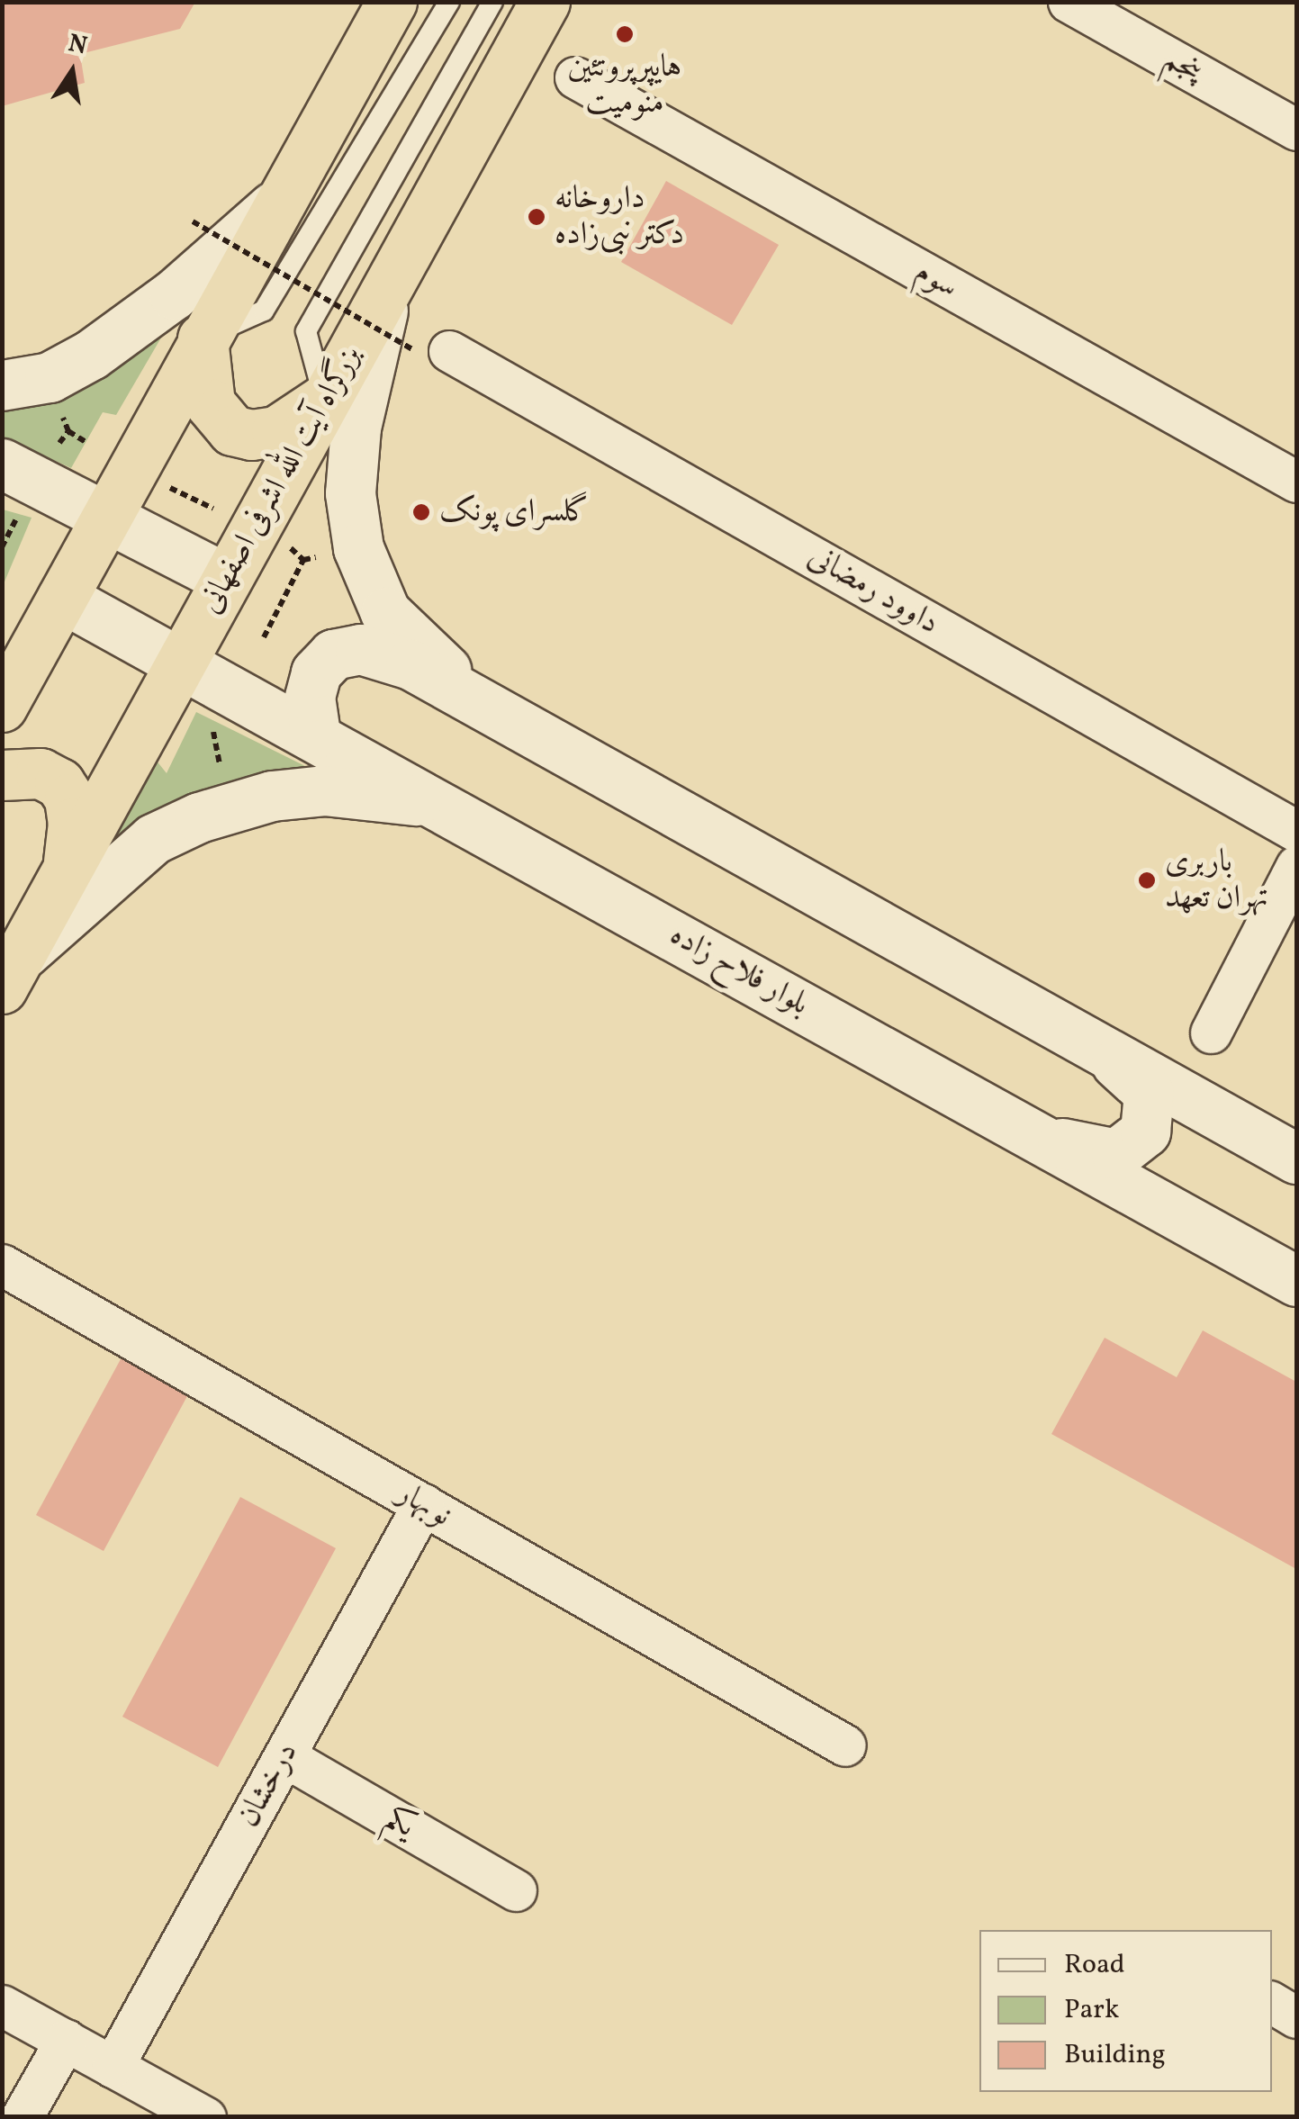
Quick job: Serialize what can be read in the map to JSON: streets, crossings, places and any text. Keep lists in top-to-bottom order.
{
  "streets": {
    "highway": ["بزرگراه آیت الله اشرفی اصفهانی"],
    "main road": ["بلوار فلاح زاده"],
    "street": [
      "پنجم",
      "سوم",
      "داوود رمضانی",
      "نوبهار",
      "درخشان",
      "یکم"
    ]
  },
  "crossings": [
    ["بزرگراه آیت الله اشرفی اصفهانی", "بلوار فلاح زاده"],
    ["نوبهار", "درخشان"],
    ["درخشان", "یکم"]
  ],
  "places": [
    "هایپرپروتئین منومیت",
    "داروخانه دکتر نبی‌زاده",
    "گلسرای پونک",
    "باربری تهران تعهد"
  ],
  "legend": ["Road", "Park", "Building"],
  "north": "top"
}
